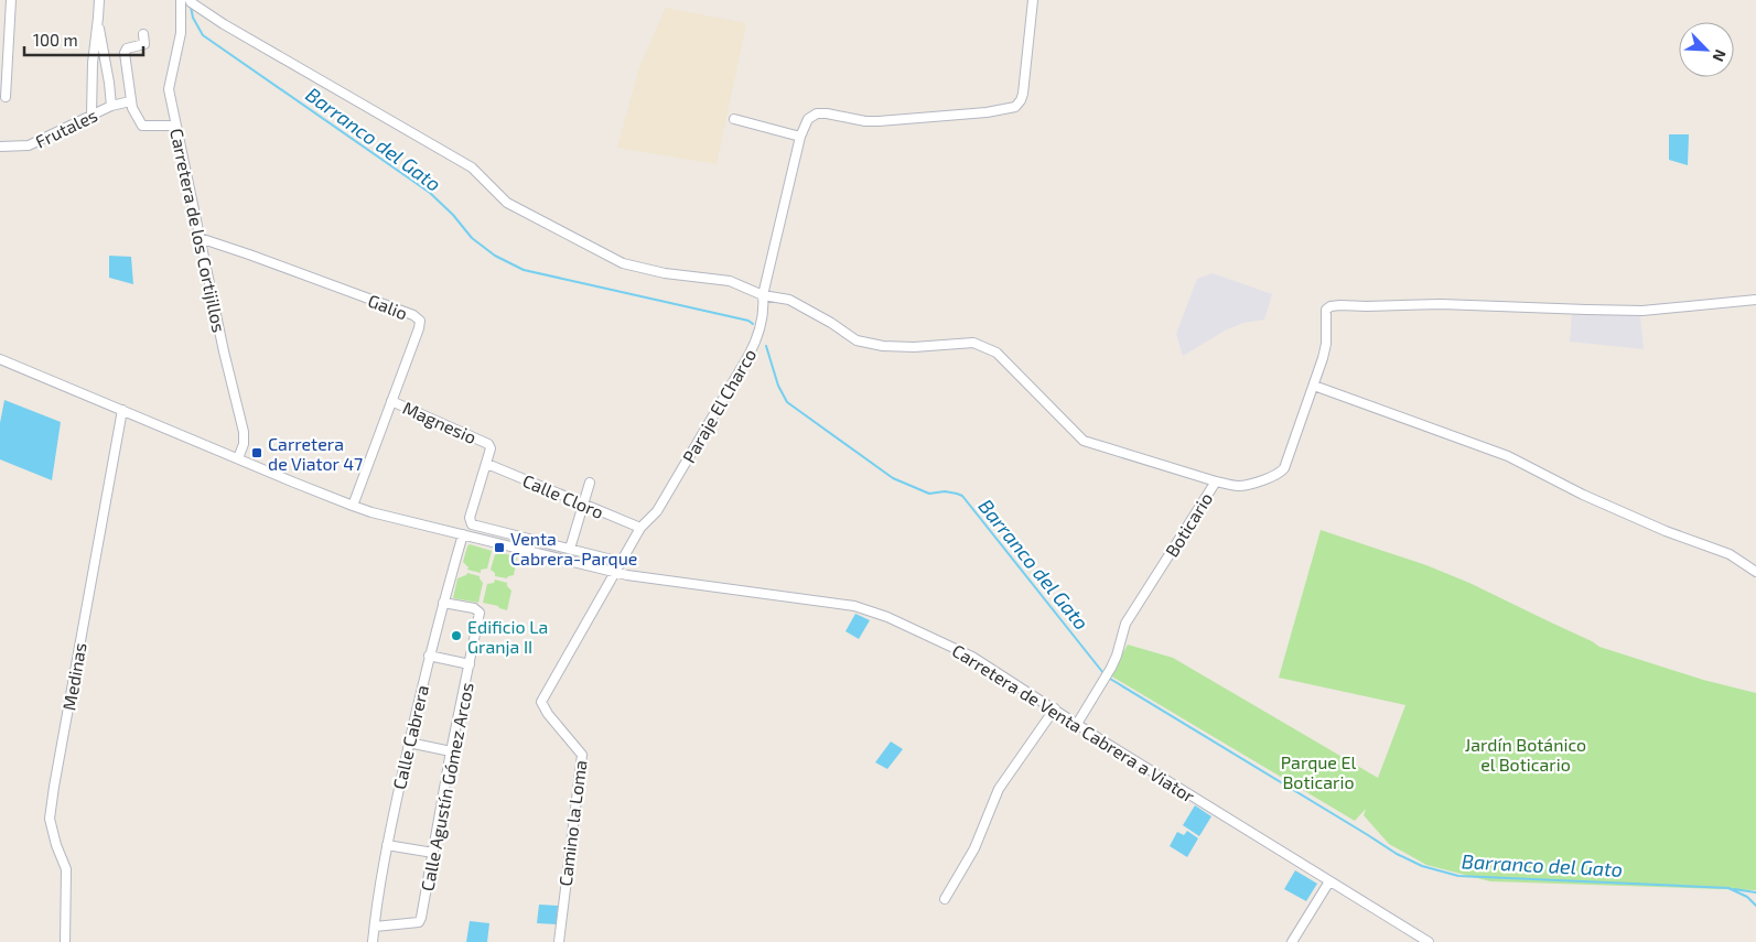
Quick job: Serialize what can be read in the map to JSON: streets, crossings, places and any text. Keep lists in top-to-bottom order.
{
  "streets": {
    "street": [
      "Frutales",
      "Carretera de los Cortijillos",
      "Galio",
      "Paraje El Charco",
      "Magnesio",
      "Calle Cloro",
      "Boticario",
      "Medinas",
      "Carretera de Venta Cabrera a Viator",
      "Calle Cabrera",
      "Calle Agustín Gómez Arcos",
      "Camino la Loma"
    ]
  },
  "crossings": [
    ["Carretera de los Cortijillos", "Galio"],
    ["Carretera de los Cortijillos", "Carretera de Venta Cabrera a Viator"],
    ["Galio", "Magnesio"],
    ["Galio", "Carretera de Venta Cabrera a Viator"],
    ["Paraje El Charco", "Calle Cloro"],
    ["Paraje El Charco", "Carretera de Venta Cabrera a Viator"],
    ["Paraje El Charco", "Camino la Loma"],
    ["Magnesio", "Calle Cloro"],
    ["Boticario", "Carretera de Venta Cabrera a Viator"],
    ["Medinas", "Carretera de Venta Cabrera a Viator"],
    ["Carretera de Venta Cabrera a Viator", "Calle Cabrera"],
    ["Carretera de Venta Cabrera a Viator", "Camino la Loma"],
    ["Calle Cabrera", "Calle Agustín Gómez Arcos"]
  ],
  "water": ["Barranco del Gato"],
  "parks": ["Jardín Botánico el Boticario", "Parque El Boticario"],
  "places": {
    "transit": ["Carretera de Viator 47", "Venta Cabrera-Parque"],
    "other": ["Edificio La Granja II"]
  },
  "scale_bar": "100 m",
  "north": "bottom right"
}
